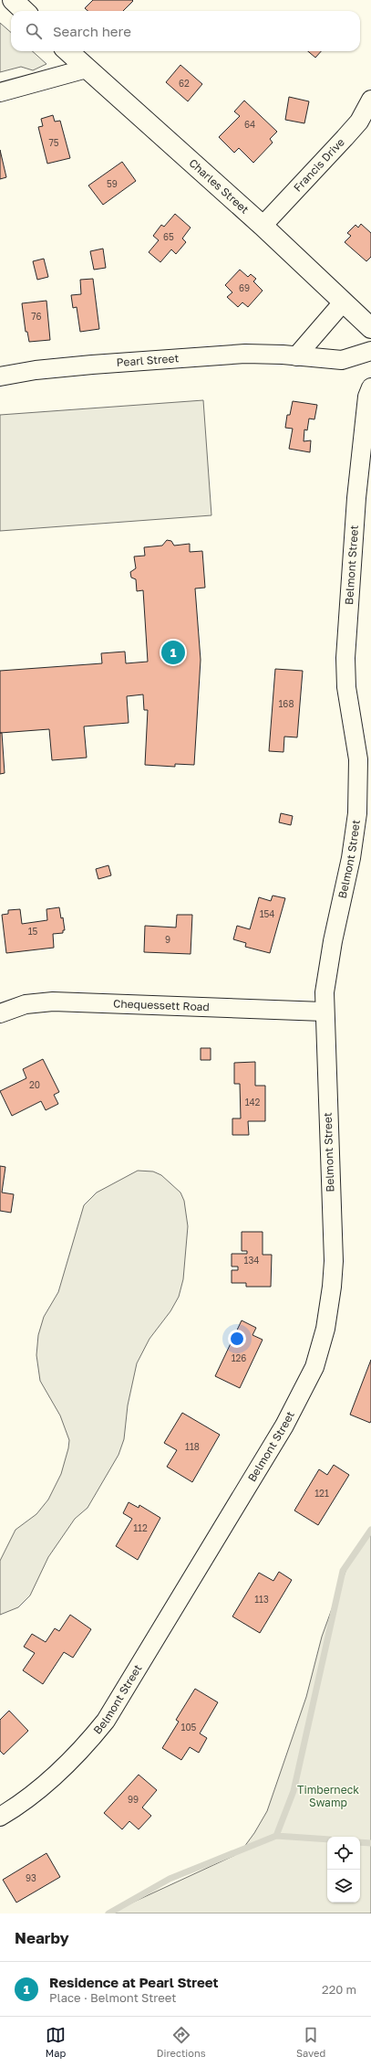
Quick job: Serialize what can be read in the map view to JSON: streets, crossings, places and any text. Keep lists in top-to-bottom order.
{
  "streets": {
    "street": [
      "Francis Drive",
      "Charles Street",
      "Pearl Street",
      "Belmont Street",
      "Chequessett Road"
    ]
  },
  "crossings": [
    ["Francis Drive", "Charles Street"],
    ["Belmont Street", "Chequessett Road"]
  ],
  "parks": ["Timberneck Swamp"],
  "house_numbers": [
    "62",
    "64",
    "75",
    "59",
    "65",
    "69",
    "76",
    "168",
    "154",
    "15",
    "9",
    "20",
    "142",
    "134",
    "126",
    "118",
    "121",
    "112",
    "113",
    "105",
    "99",
    "93"
  ],
  "page": {
    "search": "Search here",
    "pins": "1",
    "heading": "Nearby",
    "list": [
      {
        "mark": "1",
        "name": "Residence at Pearl Street",
        "note": "Place · Belmont Street",
        "value": "220 m"
      }
    ],
    "nav": ["Map", "Directions", "Saved"]
  }
}
